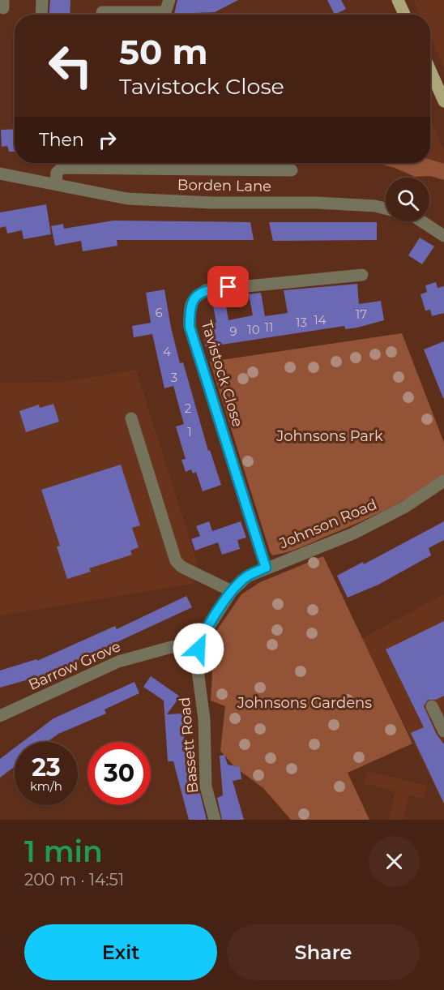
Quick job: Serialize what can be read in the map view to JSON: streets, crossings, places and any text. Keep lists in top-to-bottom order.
{
  "streets": {
    "street": [
      "Borden Lane",
      "Tavistock Close",
      "Johnson Road",
      "Barrow Grove",
      "Bassett Road"
    ]
  },
  "crossings": [
    ["Tavistock Close", "Johnson Road"],
    ["Barrow Grove", "Bassett Road"]
  ],
  "parks": ["Johnsons Park", "Johnsons Gardens"],
  "house_numbers": [
    "6",
    "17",
    "14",
    "13",
    "11",
    "10",
    "9",
    "4",
    "3",
    "2",
    "1"
  ],
  "page": {
    "turn": ["50 m", "Tavistock Close"],
    "then": "Then",
    "speed": "23 km/h",
    "limit": "30",
    "heading": ["1 min", "200 m · 14:51"],
    "buttons": ["Exit", "Share"]
  }
}
